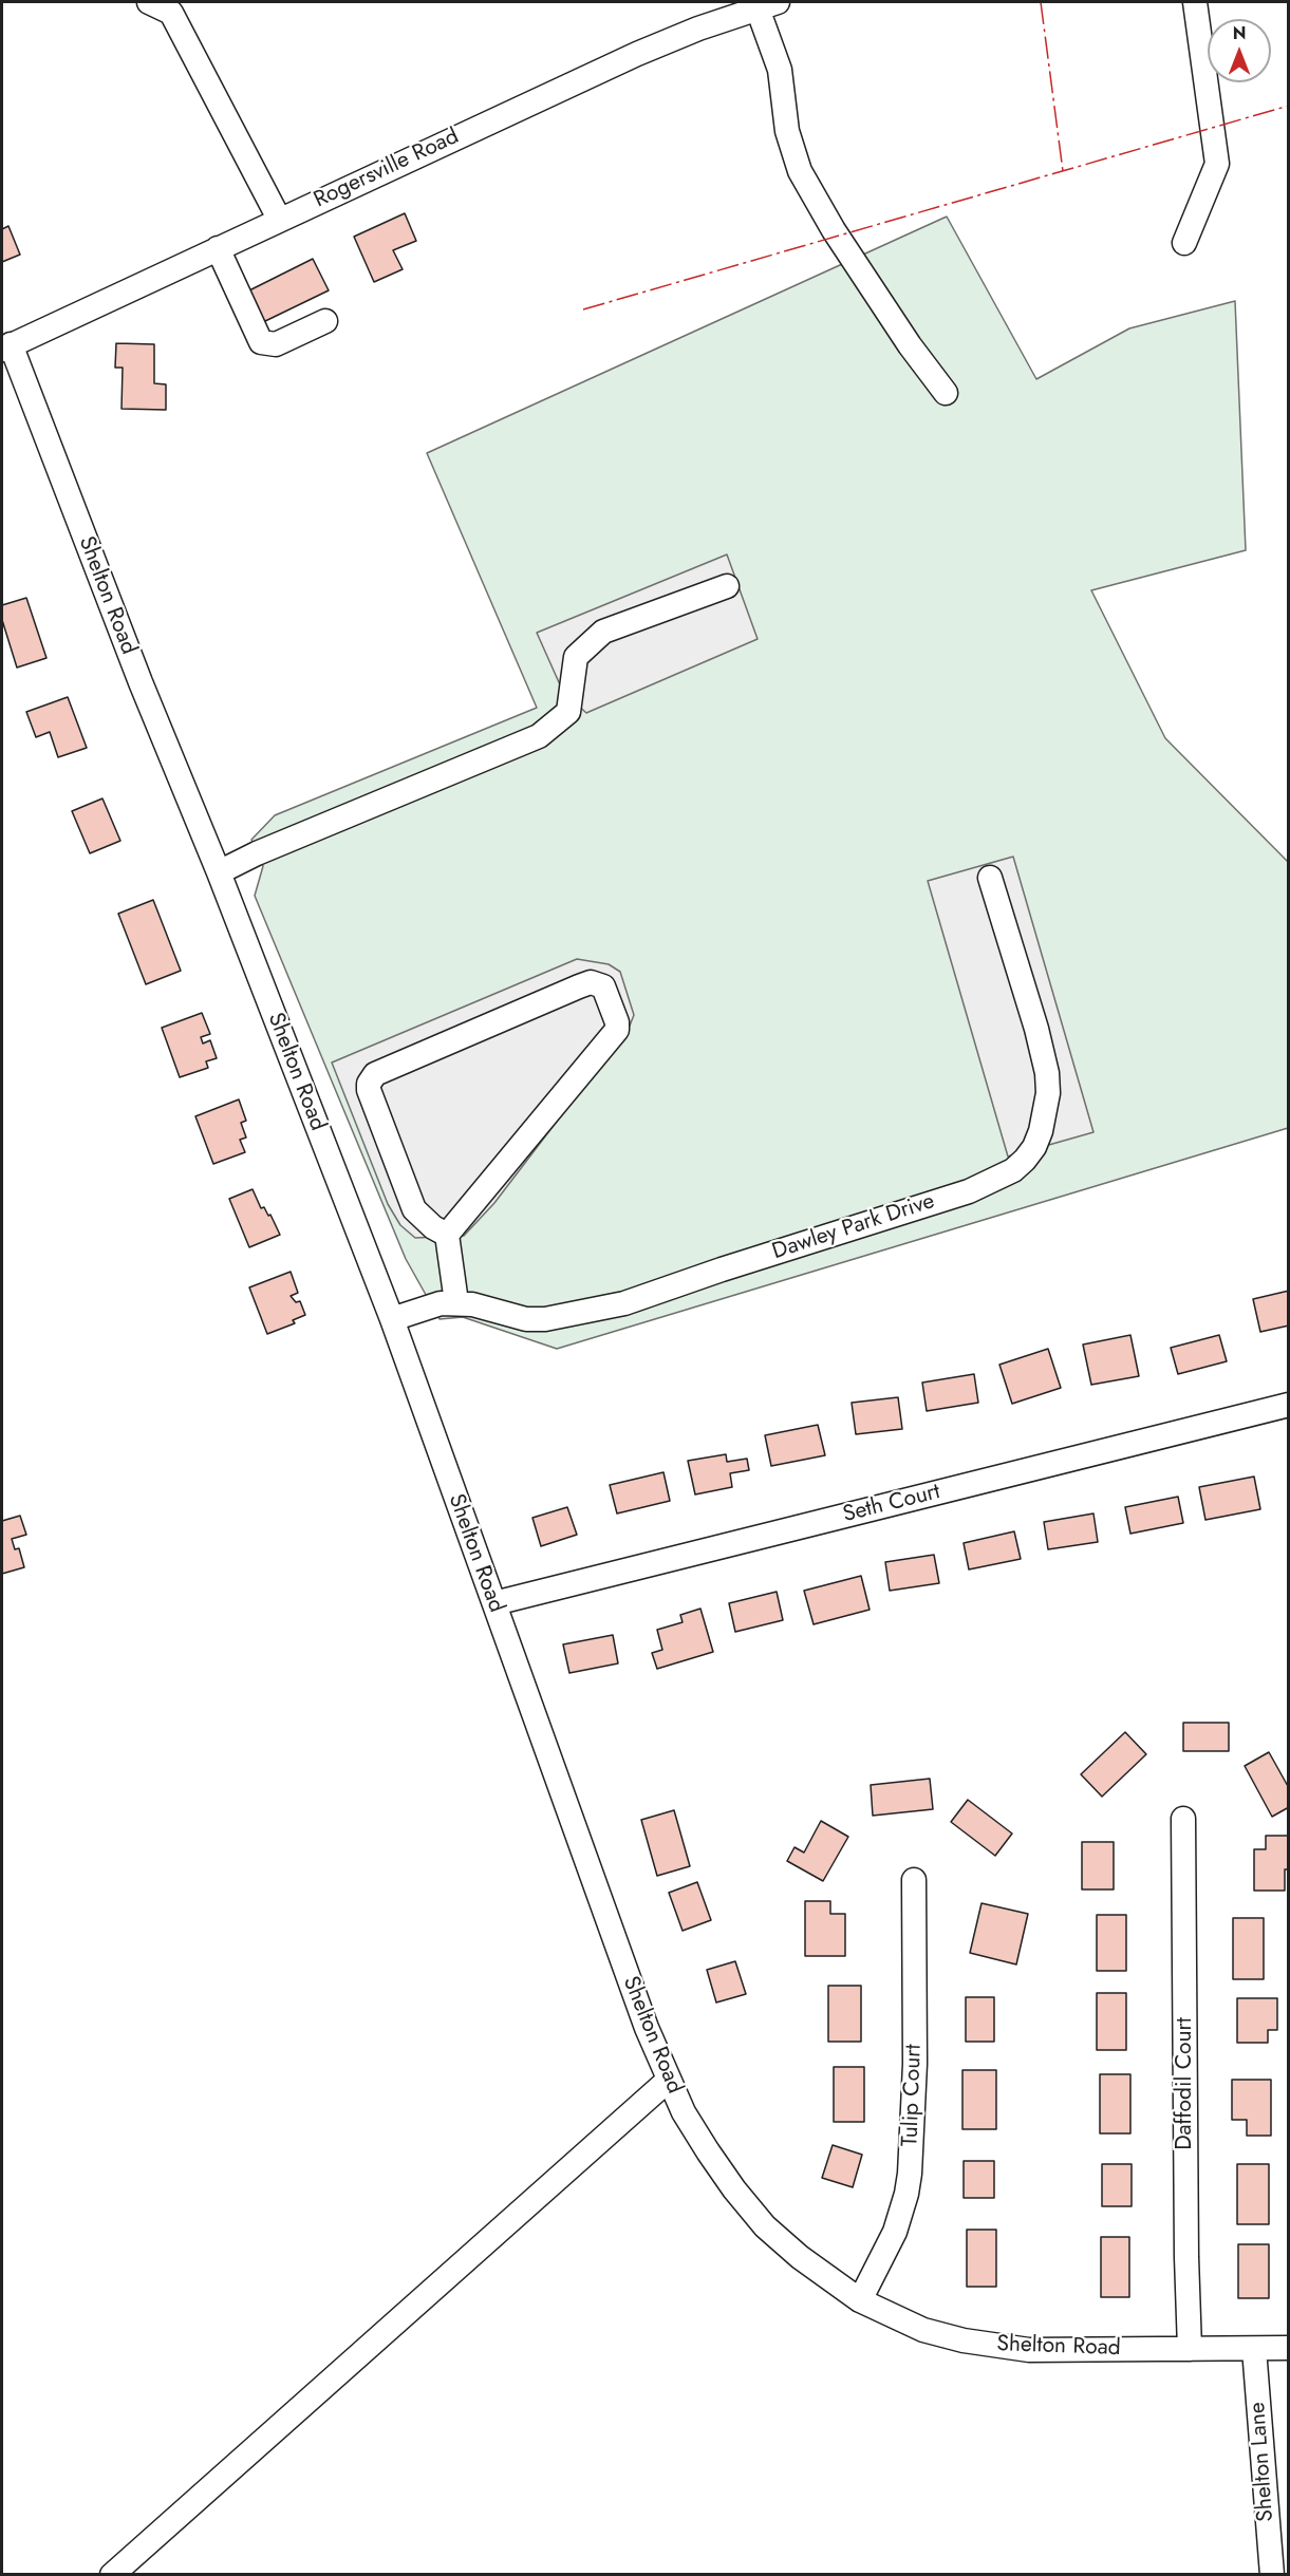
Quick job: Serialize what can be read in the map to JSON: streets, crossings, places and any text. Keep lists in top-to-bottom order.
{
  "streets": {
    "street": [
      "Rogersville Road",
      "Shelton Road",
      "Dawley Park Drive",
      "Seth Court",
      "Daffodil Court",
      "Tulip Court",
      "Shelton Lane"
    ]
  },
  "crossings": [
    ["Rogersville Road", "Shelton Road"],
    ["Shelton Road", "Dawley Park Drive"],
    ["Shelton Road", "Seth Court"],
    ["Shelton Road", "Daffodil Court"],
    ["Shelton Road", "Tulip Court"],
    ["Shelton Road", "Shelton Lane"]
  ],
  "north": "top"
}
